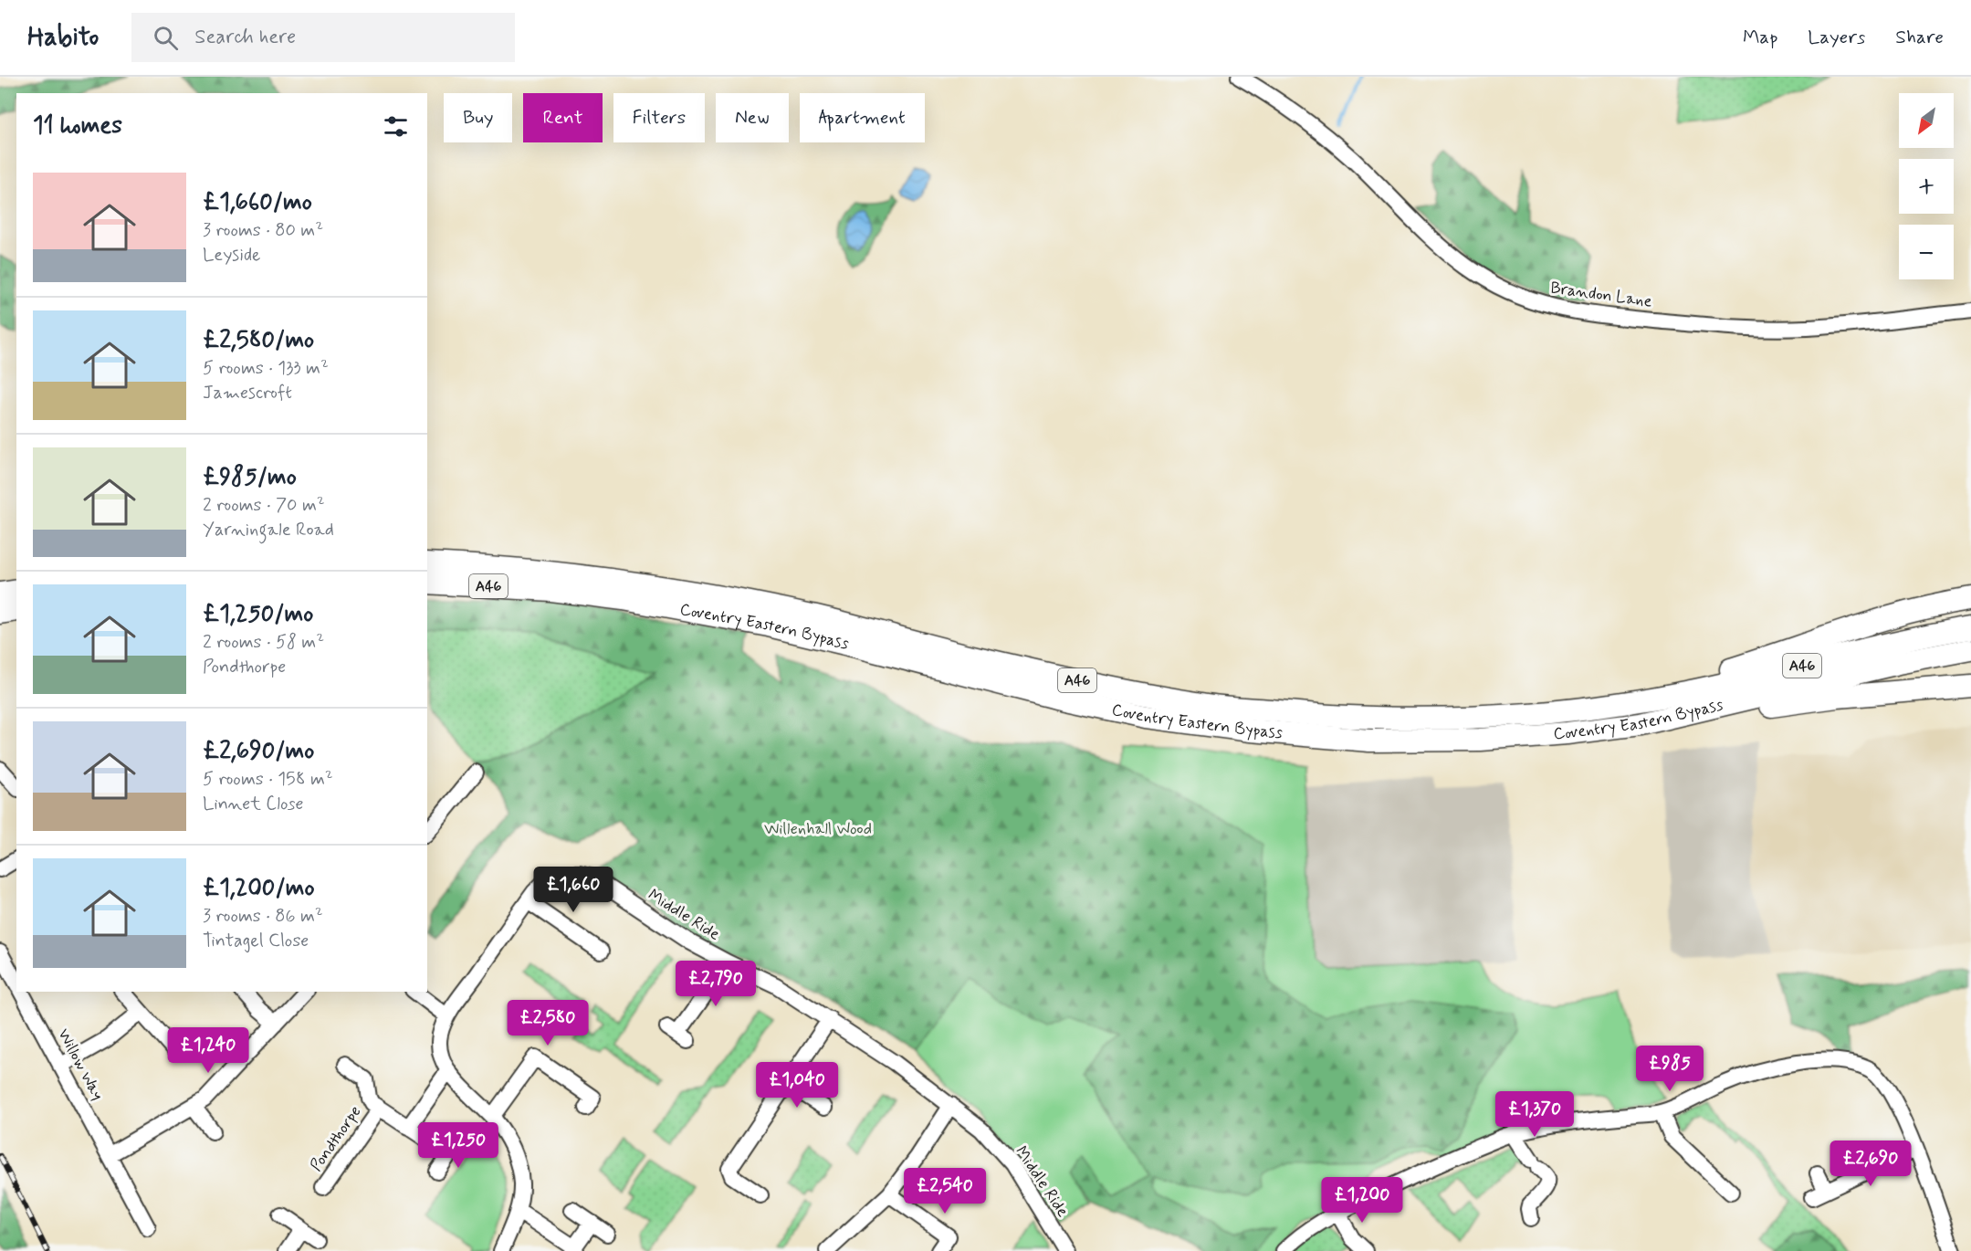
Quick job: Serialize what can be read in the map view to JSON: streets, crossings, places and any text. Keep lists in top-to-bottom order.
{
  "streets": {
    "highway": ["A46", "Coventry Eastern Bypass"],
    "street": [
      "Brandon Lane",
      "Middle Ride",
      "Willow Way",
      "Pondthorpe"
    ]
  },
  "parks": ["Willenhall Wood"],
  "north": "bottom left",
  "page": {
    "header": "Habito",
    "search": "Search here",
    "nav": ["Map", "Layers", "Share"],
    "map_buttons": ["+", "−"],
    "chip": [
      "Buy",
      "Rent",
      "Filters",
      "New",
      "Apartment"
    ],
    "heading": "11 homes",
    "list": [
      {
        "name": "£1,660/mo",
        "note": "3 rooms · 80 m² · Leyside"
      },
      {
        "name": "£2,580/mo",
        "note": "5 rooms · 133 m² · Jamescroft"
      },
      {
        "name": "£985/mo",
        "note": "2 rooms · 70 m² · Yarningale Road"
      },
      {
        "name": "£1,250/mo",
        "note": "2 rooms · 58 m² · Pondthorpe"
      },
      {
        "name": "£2,690/mo",
        "note": "5 rooms · 158 m² · Linnet Close"
      },
      {
        "name": "£1,200/mo",
        "note": "3 rooms · 86 m² · Tintagel Close"
      }
    ],
    "price": [
      "£1,660",
      "£2,790",
      "£2,580",
      "£1,240",
      "£985",
      "£1,040",
      "£1,370",
      "£1,250",
      "£2,690",
      "£2,540",
      "£1,200"
    ]
  }
}
